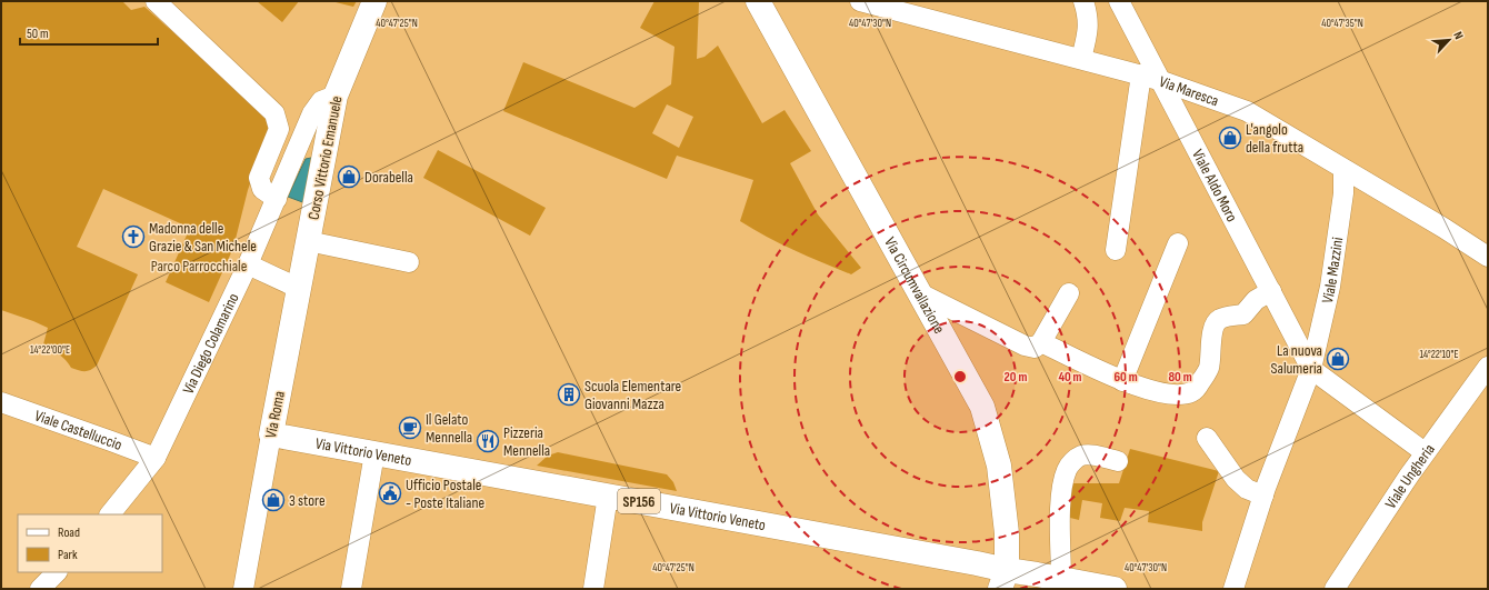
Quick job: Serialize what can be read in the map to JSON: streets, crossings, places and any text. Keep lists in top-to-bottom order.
{
  "streets": {
    "main road": [
      "Corso Vittorio Emanuele",
      "Via Circumvallazione",
      "Via Roma",
      "Via Vittorio Veneto",
      "SP156"
    ],
    "street": [
      "Via Maresca",
      "Viale Aldo Moro",
      "Viale Mazzini",
      "Via Diego Colamarino",
      "Viale Castelluccio",
      "Viale Ungheria"
    ]
  },
  "crossings": [
    ["Via Maresca", "Viale Aldo Moro"],
    ["Via Maresca", "Viale Mazzini"],
    ["Corso Vittorio Emanuele", "Via Diego Colamarino"],
    ["Corso Vittorio Emanuele", "Via Roma"],
    ["Viale Aldo Moro", "Viale Mazzini"],
    ["Via Circumvallazione", "Via Vittorio Veneto"],
    ["Via Circumvallazione", "SP156"],
    ["Via Diego Colamarino", "Viale Castelluccio"],
    ["Via Roma", "Via Vittorio Veneto"],
    ["Via Vittorio Veneto", "SP156"]
  ],
  "parks": ["Parco Parrocchiale"],
  "places": {
    "shop": [
      "L'angolo della frutta",
      "Dorabella",
      "La nuova Salumeria",
      "3 store"
    ],
    "church": ["Madonna delle Grazie & San Michele"],
    "building": ["Scuola Elementare Giovanni Mazza"],
    "cafe": ["Il Gelato Mennella"],
    "restaurant": ["Pizzeria Mennella"],
    "public building": ["Ufficio Postale - Poste Italiane"]
  },
  "legend": ["Road", "Park"],
  "scale_bar": "50 m",
  "north": "top right",
  "coordinates": [
    "40°47'25\"N",
    "40°47'30\"N",
    "40°47'35\"N",
    "14°22'00\"E",
    "14°22'10\"E"
  ],
  "rings": [
    "20 m",
    "40 m",
    "60 m",
    "80 m"
  ]
}
